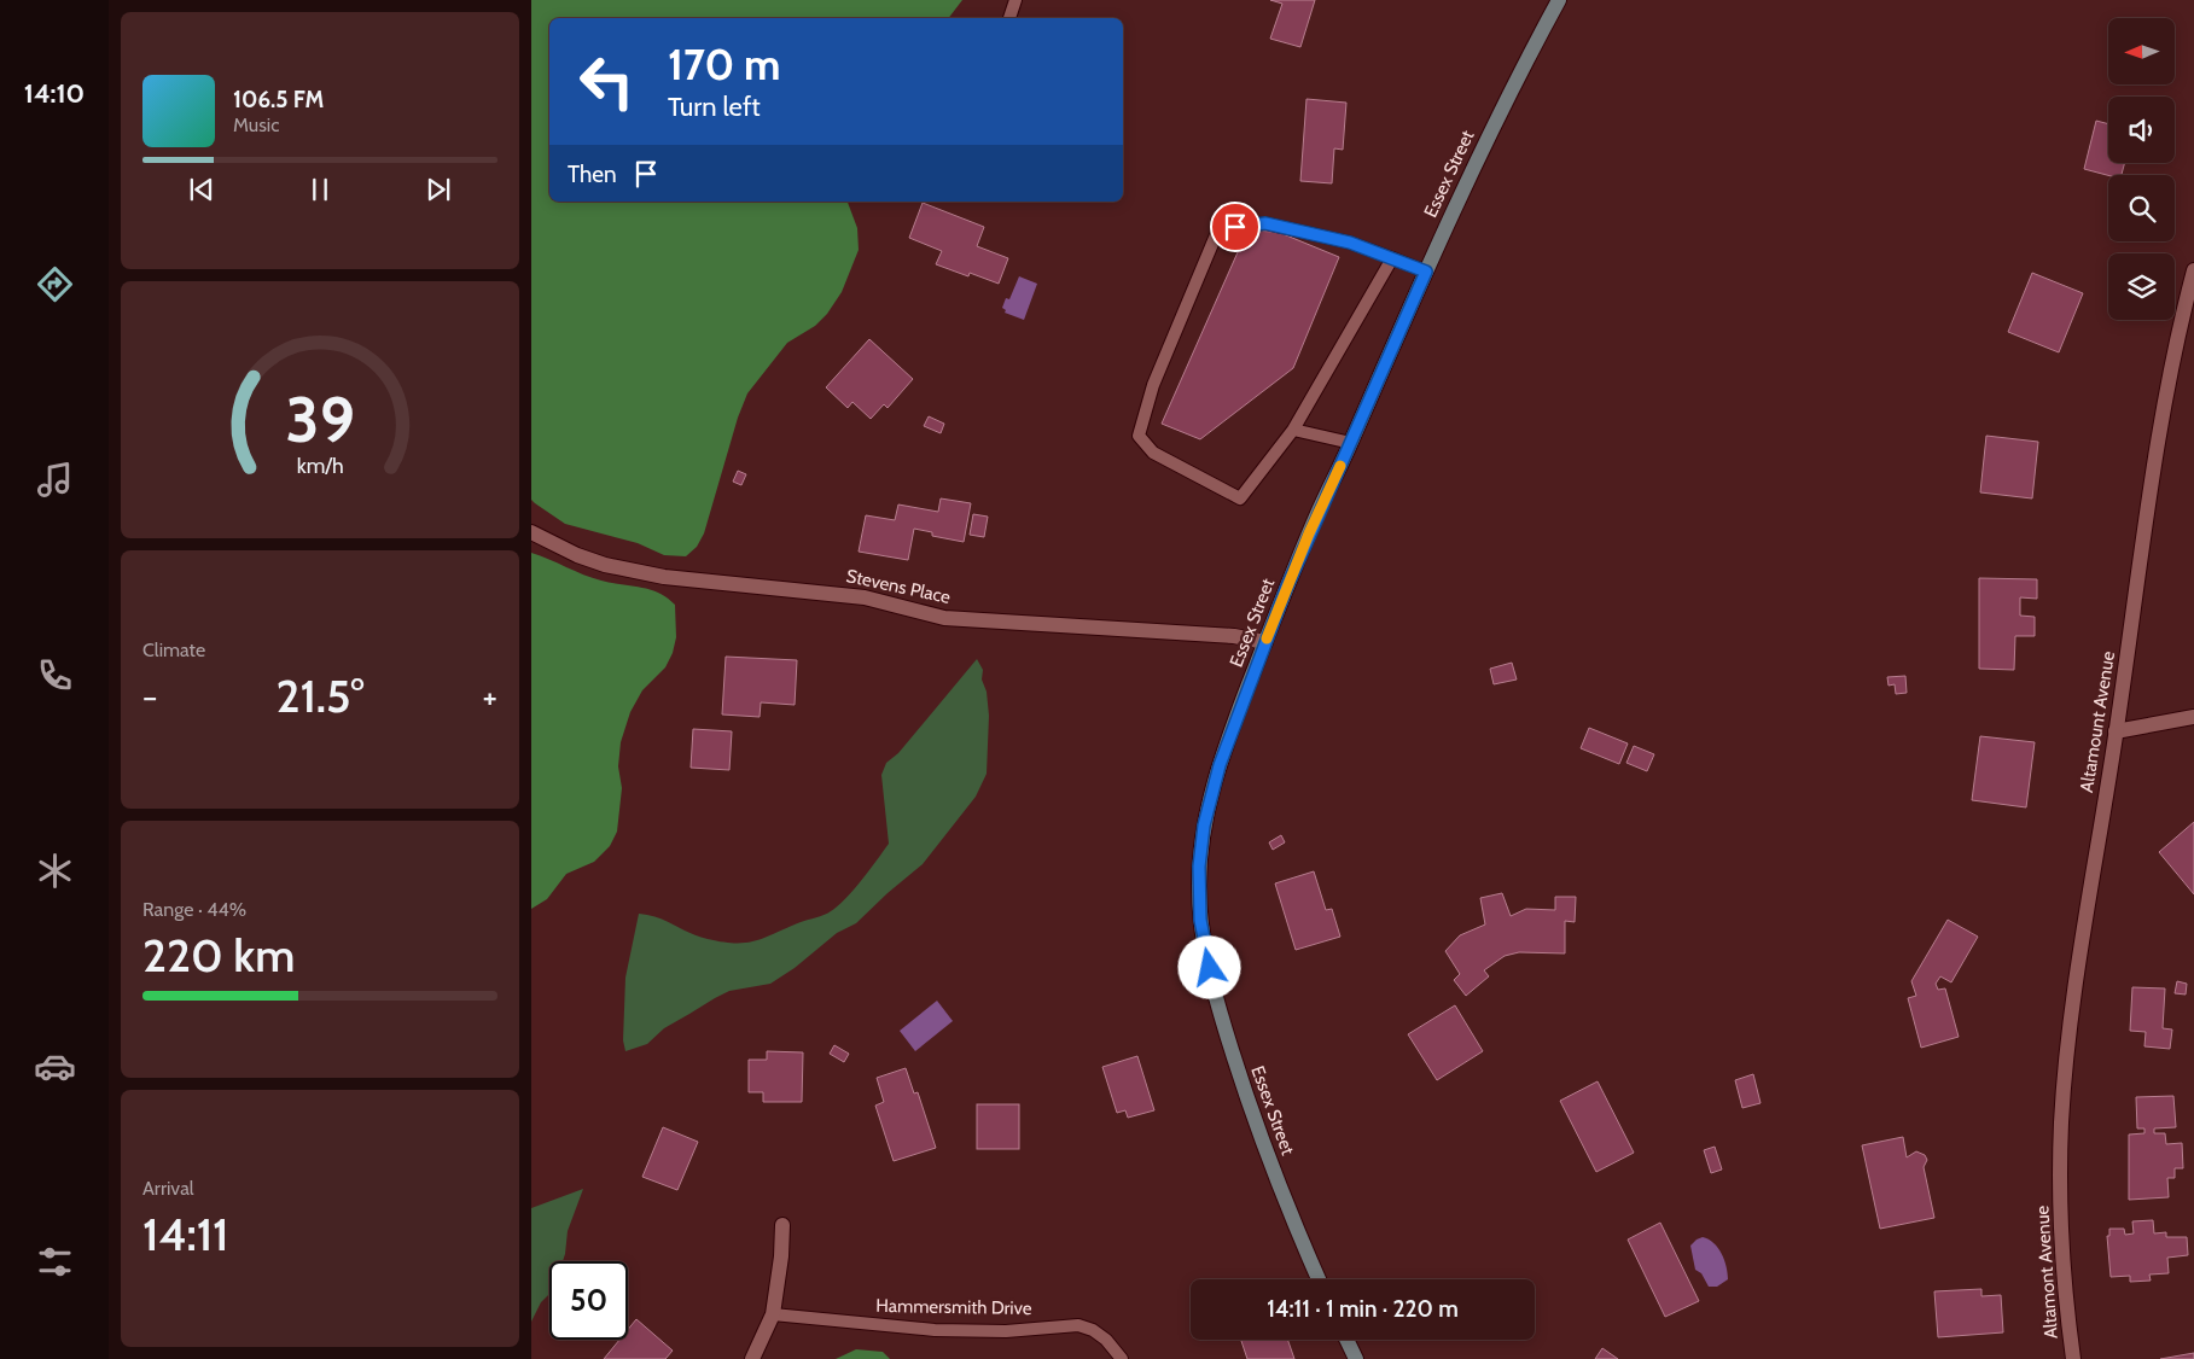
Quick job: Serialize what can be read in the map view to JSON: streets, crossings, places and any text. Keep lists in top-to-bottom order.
{
  "streets": {
    "main road": ["Essex Street"],
    "street": ["Stevens Place", "Altamount Avenue", "Altamont Avenue"],
    "lane": ["Hammersmith Drive"]
  },
  "crossings": [
    ["Essex Street", "Stevens Place"],
    ["Altamount Avenue", "Altamont Avenue"]
  ],
  "north": "left",
  "page": {
    "tabs": "14:10",
    "turn": ["170 m", "Turn left"],
    "song": ["106.5 FM", "Music"],
    "then": "Then",
    "tile": [
      "Climate",
      ["Range · 44%", "220 km"],
      ["Arrival", "14:11"]
    ],
    "heat": ["−", "21.5°", "+"],
    "limit": "50",
    "trip": "14:11 · 1 min · 220 m",
    "gauge": ["39", "km/h"]
  }
}
